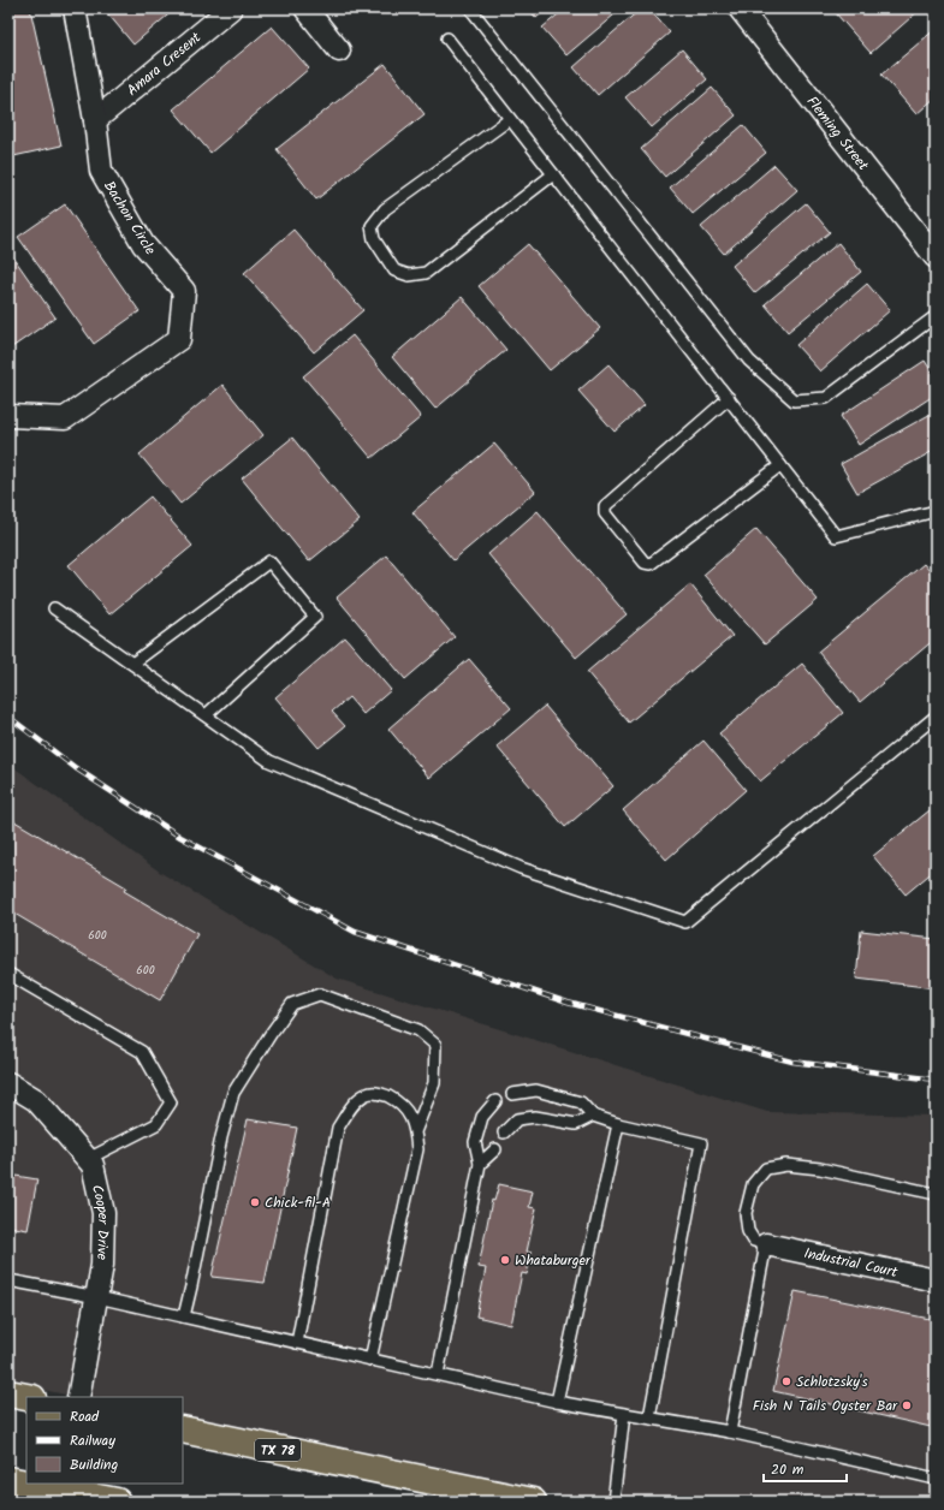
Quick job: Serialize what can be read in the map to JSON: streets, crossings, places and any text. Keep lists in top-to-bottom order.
{
  "streets": {
    "main road": ["TX 78"],
    "street": [
      "Amara Cresent",
      "Fleming Street",
      "Bachon Circle",
      "Cooper Drive",
      "Industrial Court"
    ]
  },
  "crossings": [
    ["Amara Cresent", "Bachon Circle"]
  ],
  "places": [
    "Chick-fil-A",
    "Whataburger",
    "Schlotzsky's",
    "Fish N Tails Oyster Bar"
  ],
  "house_numbers": ["600", "600"],
  "legend": ["Road", "Railway", "Building"],
  "scale_bar": "20 m"
}
